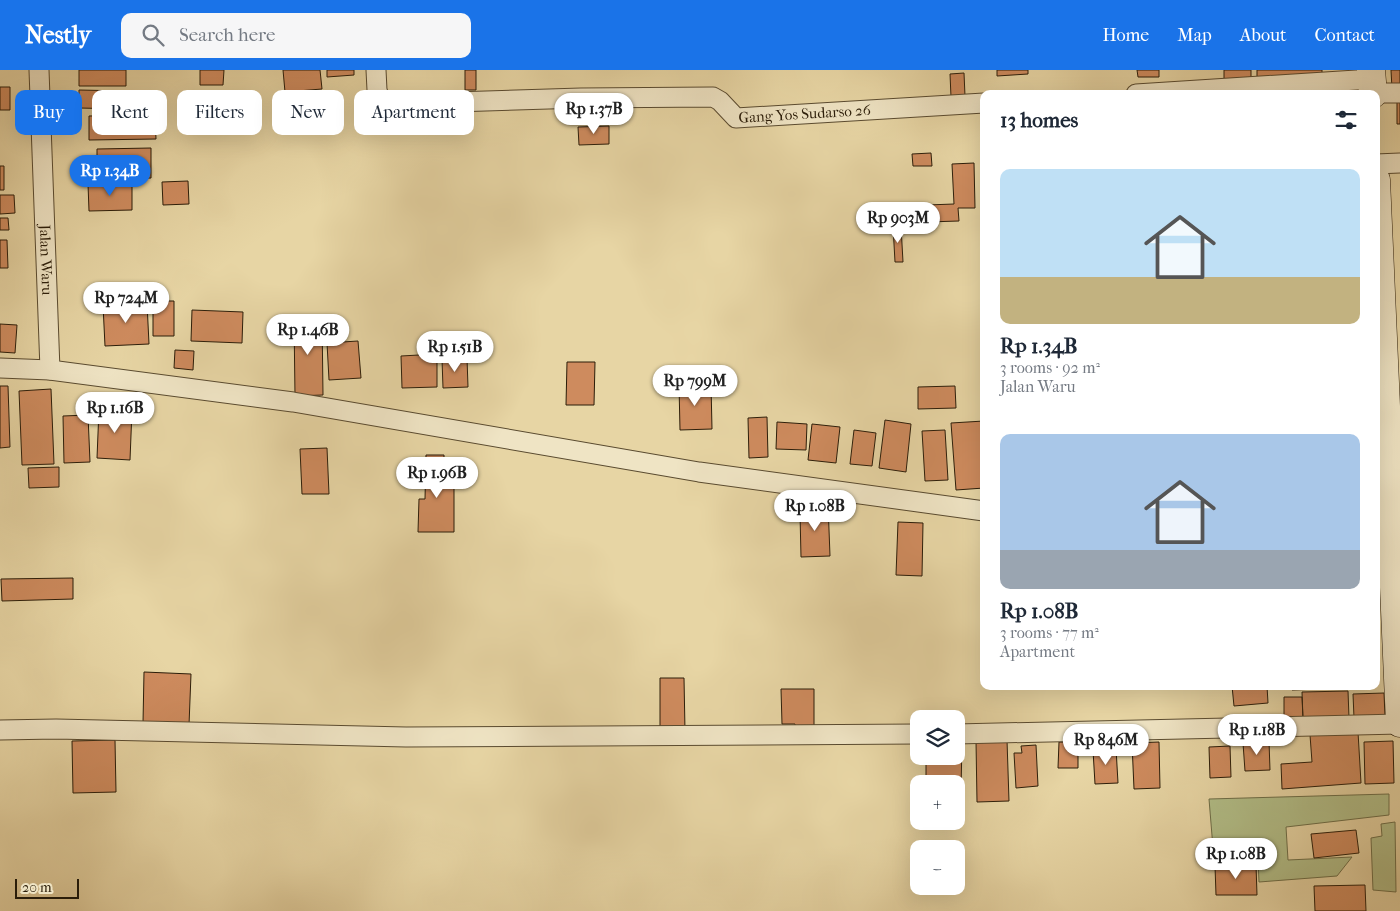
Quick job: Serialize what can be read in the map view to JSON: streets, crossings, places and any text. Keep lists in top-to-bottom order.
{
  "streets": {
    "street": ["Gang Yos Sudarso 26", "Jalan Waru"]
  },
  "scale_bar": "20 m",
  "page": {
    "header": "Nestly",
    "search": "Search here",
    "nav": [
      "Home",
      "Map",
      "About",
      "Contact"
    ],
    "chip": [
      "Buy",
      "Rent",
      "Filters",
      "New",
      "Apartment"
    ],
    "heading": "13 homes",
    "price": [
      "Rp 1.37B",
      "Rp 1.34B",
      "Rp 903M",
      "Rp 724M",
      "Rp 1.46B",
      "Rp 1.51B",
      "Rp 799M",
      "Rp 1.16B",
      "Rp 1.96B",
      "Rp 1.08B",
      "Rp 1.18B",
      "Rp 846M",
      "Rp 1.08B"
    ],
    "list": [
      {
        "name": "Rp 1.34B",
        "note": "3 rooms · 92 m² · Jalan Waru"
      },
      {
        "name": "Rp 1.08B",
        "note": "3 rooms · 77 m² · Apartment"
      }
    ],
    "map_buttons": ["+", "−"],
    "scale": "20 m"
  }
}
